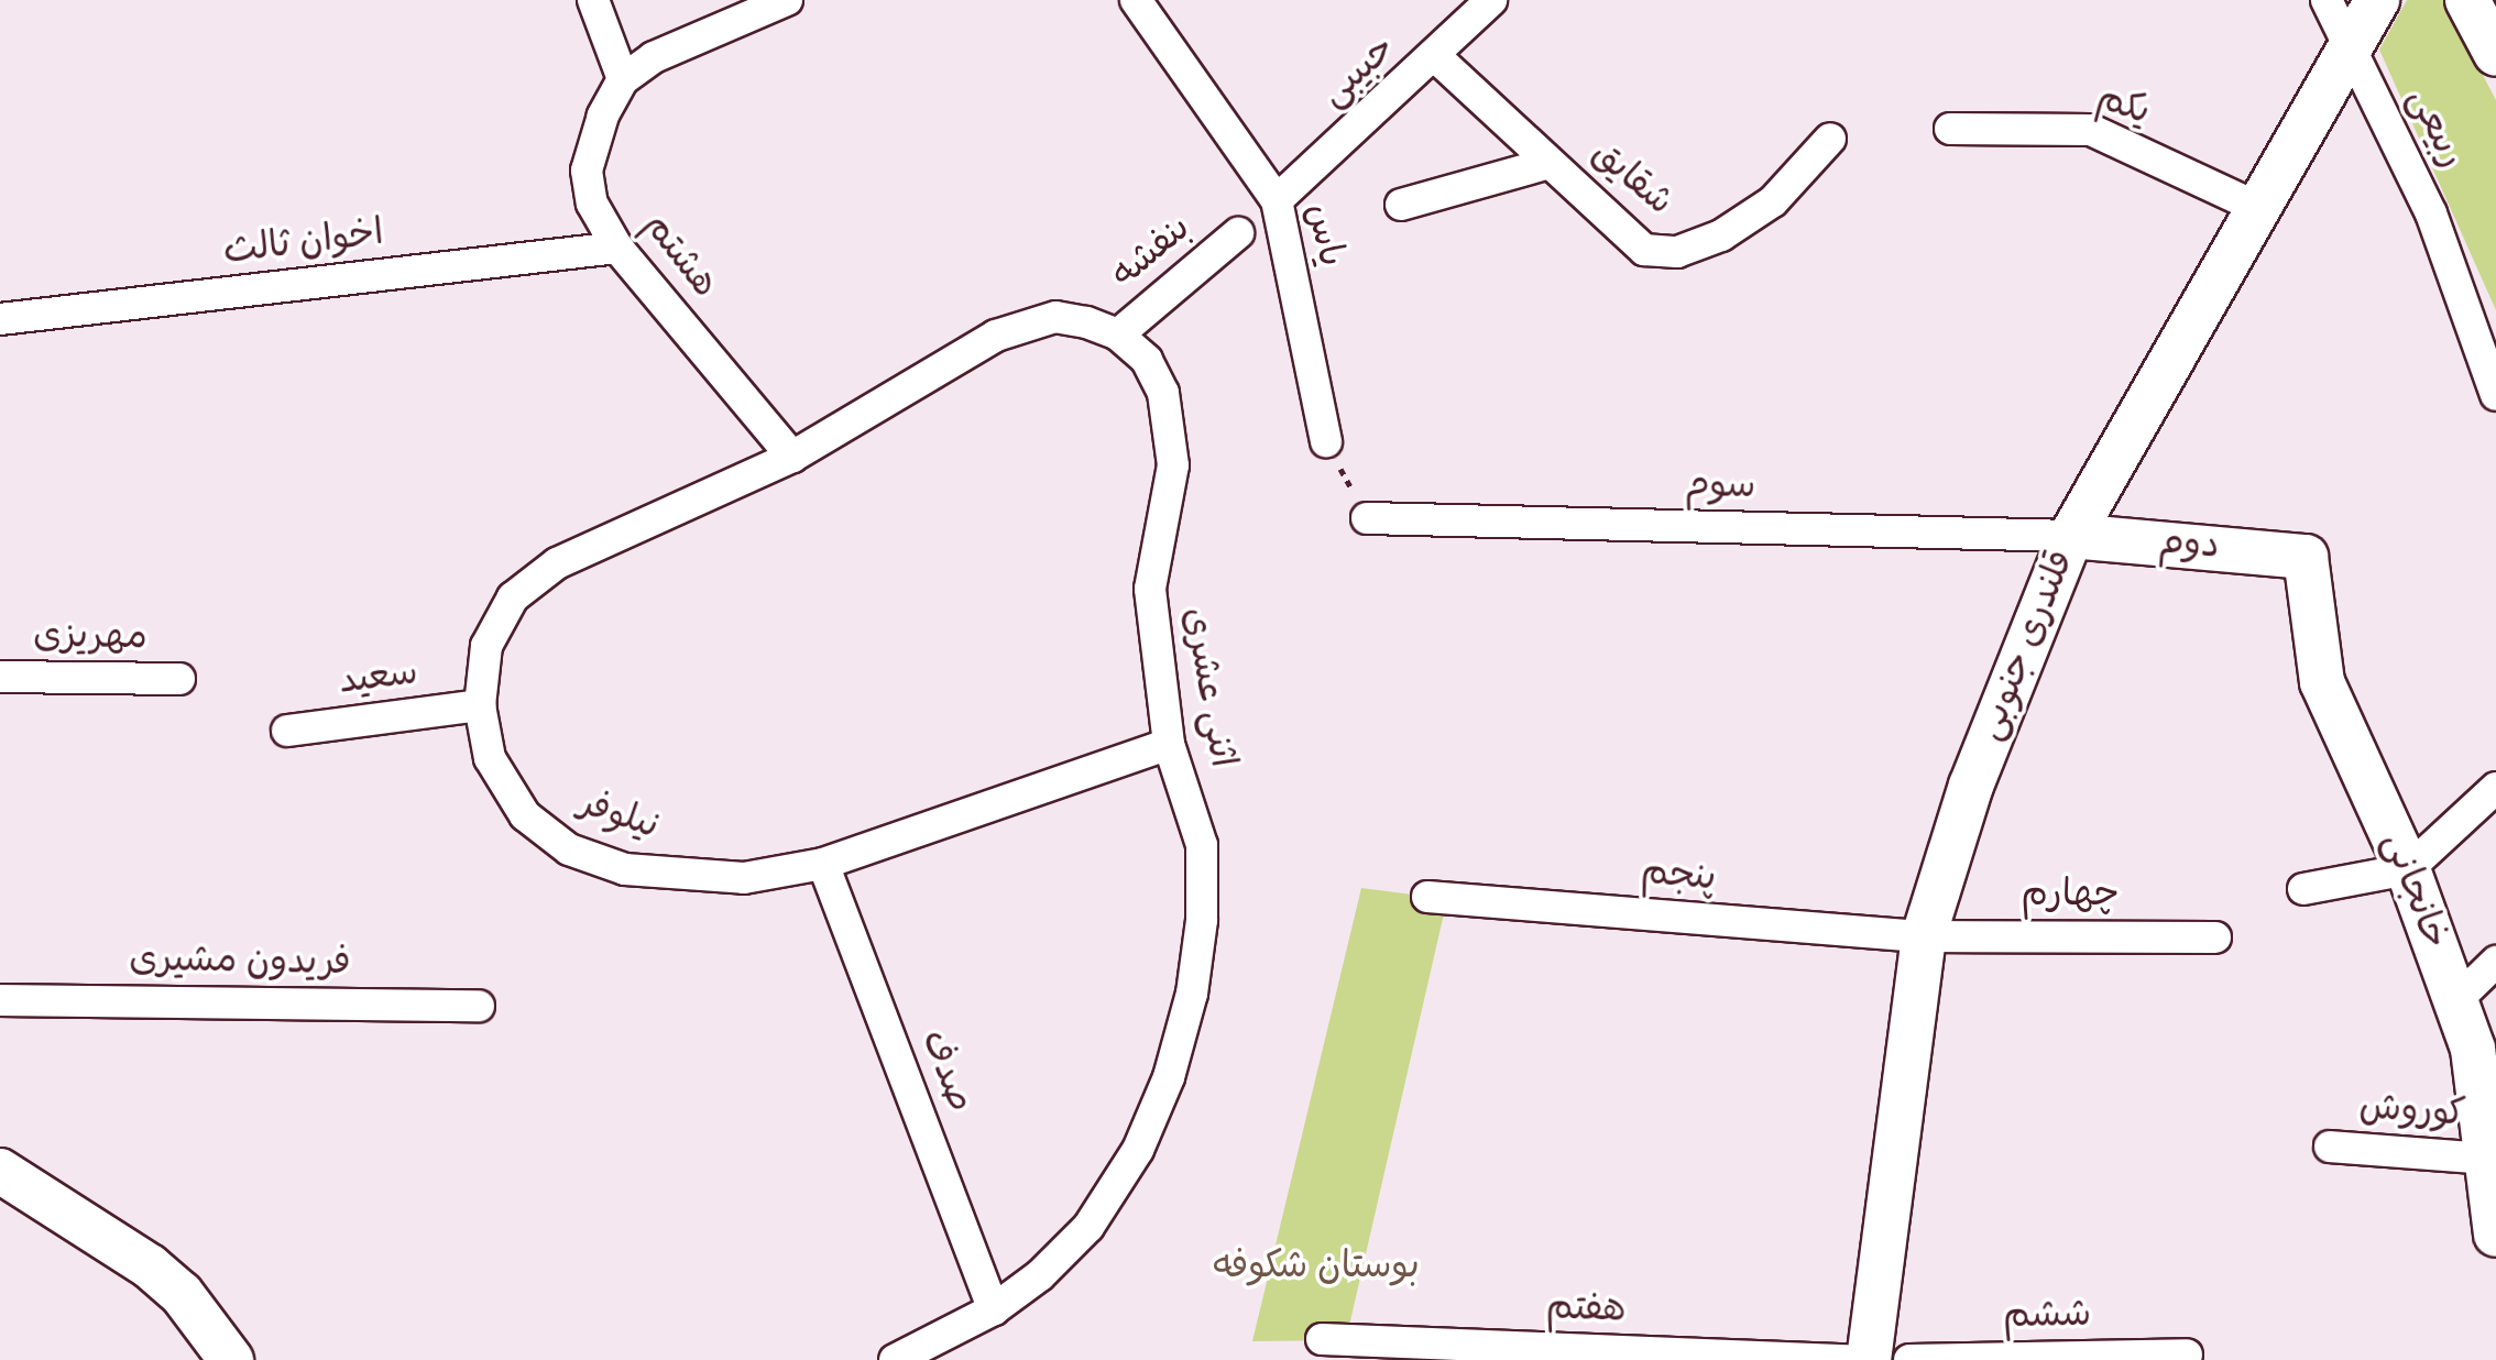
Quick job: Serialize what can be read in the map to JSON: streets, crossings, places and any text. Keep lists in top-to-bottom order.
{
  "streets": {
    "street": [
      "حبیبی",
      "یکم",
      "ربیعی",
      "شقایق",
      "یاس",
      "اخوان ثالث",
      "بنفشه",
      "هشتم",
      "سوم",
      "دوم",
      "مهریزی",
      "قلندری جنوبی",
      "سعید",
      "اثنی عشری",
      "نیلوفر",
      "پنجم",
      "خانجانی",
      "چهارم",
      "فریدون مشیری",
      "صدف",
      "کوروش",
      "هفتم",
      "ششم"
    ]
  },
  "crossings": [
    ["حبیبی", "شقایق"],
    ["حبیبی", "یاس"],
    ["یکم", "قلندری جنوبی"],
    ["ربیعی", "قلندری جنوبی"],
    ["اخوان ثالث", "هشتم"],
    ["بنفشه", "اثنی عشری"],
    ["هشتم", "اثنی عشری"],
    ["هشتم", "نیلوفر"],
    ["سوم", "دوم"],
    ["سوم", "قلندری جنوبی"],
    ["دوم", "قلندری جنوبی"],
    ["دوم", "خانجانی"],
    ["قلندری جنوبی", "پنجم"],
    ["قلندری جنوبی", "چهارم"],
    ["سعید", "نیلوفر"],
    ["اثنی عشری", "نیلوفر"],
    ["اثنی عشری", "صدف"],
    ["نیلوفر", "صدف"],
    ["پنجم", "چهارم"],
    ["خانجانی", "کوروش"]
  ],
  "parks": ["بوستان شکوفه"]
}
